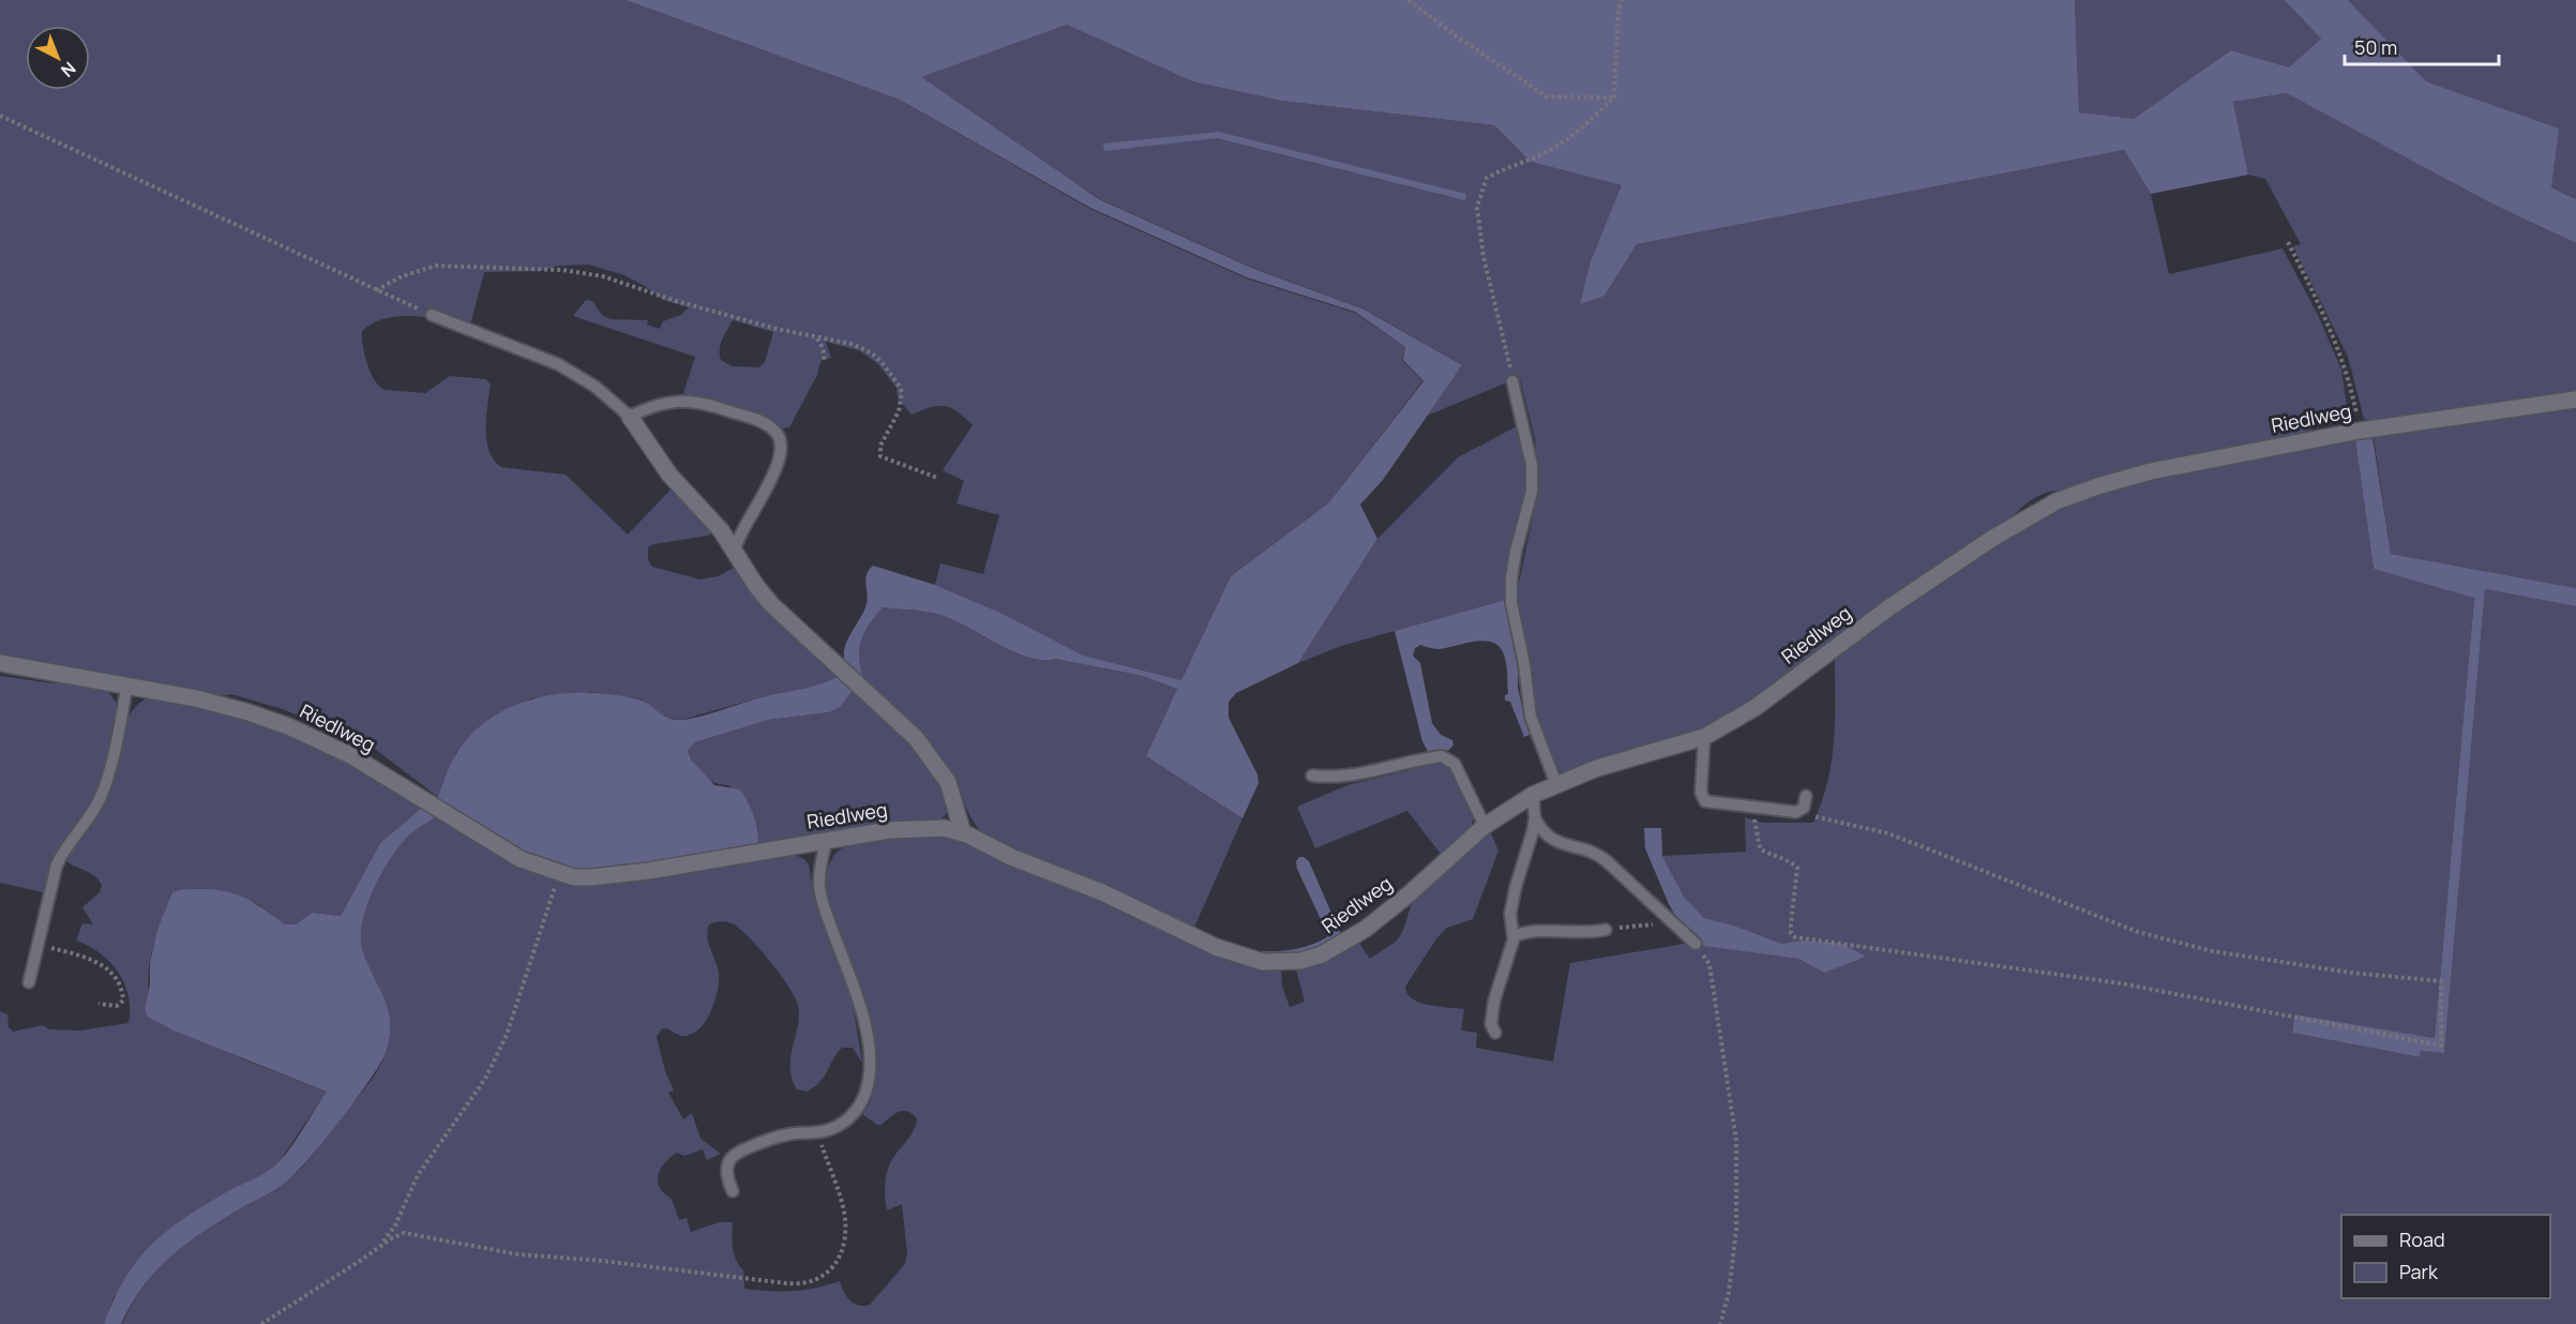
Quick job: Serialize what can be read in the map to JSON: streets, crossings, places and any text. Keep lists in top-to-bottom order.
{
  "streets": {
    "street": ["Riedlweg"]
  },
  "legend": ["Road", "Park"],
  "scale_bar": "50 m",
  "north": "bottom right"
}
